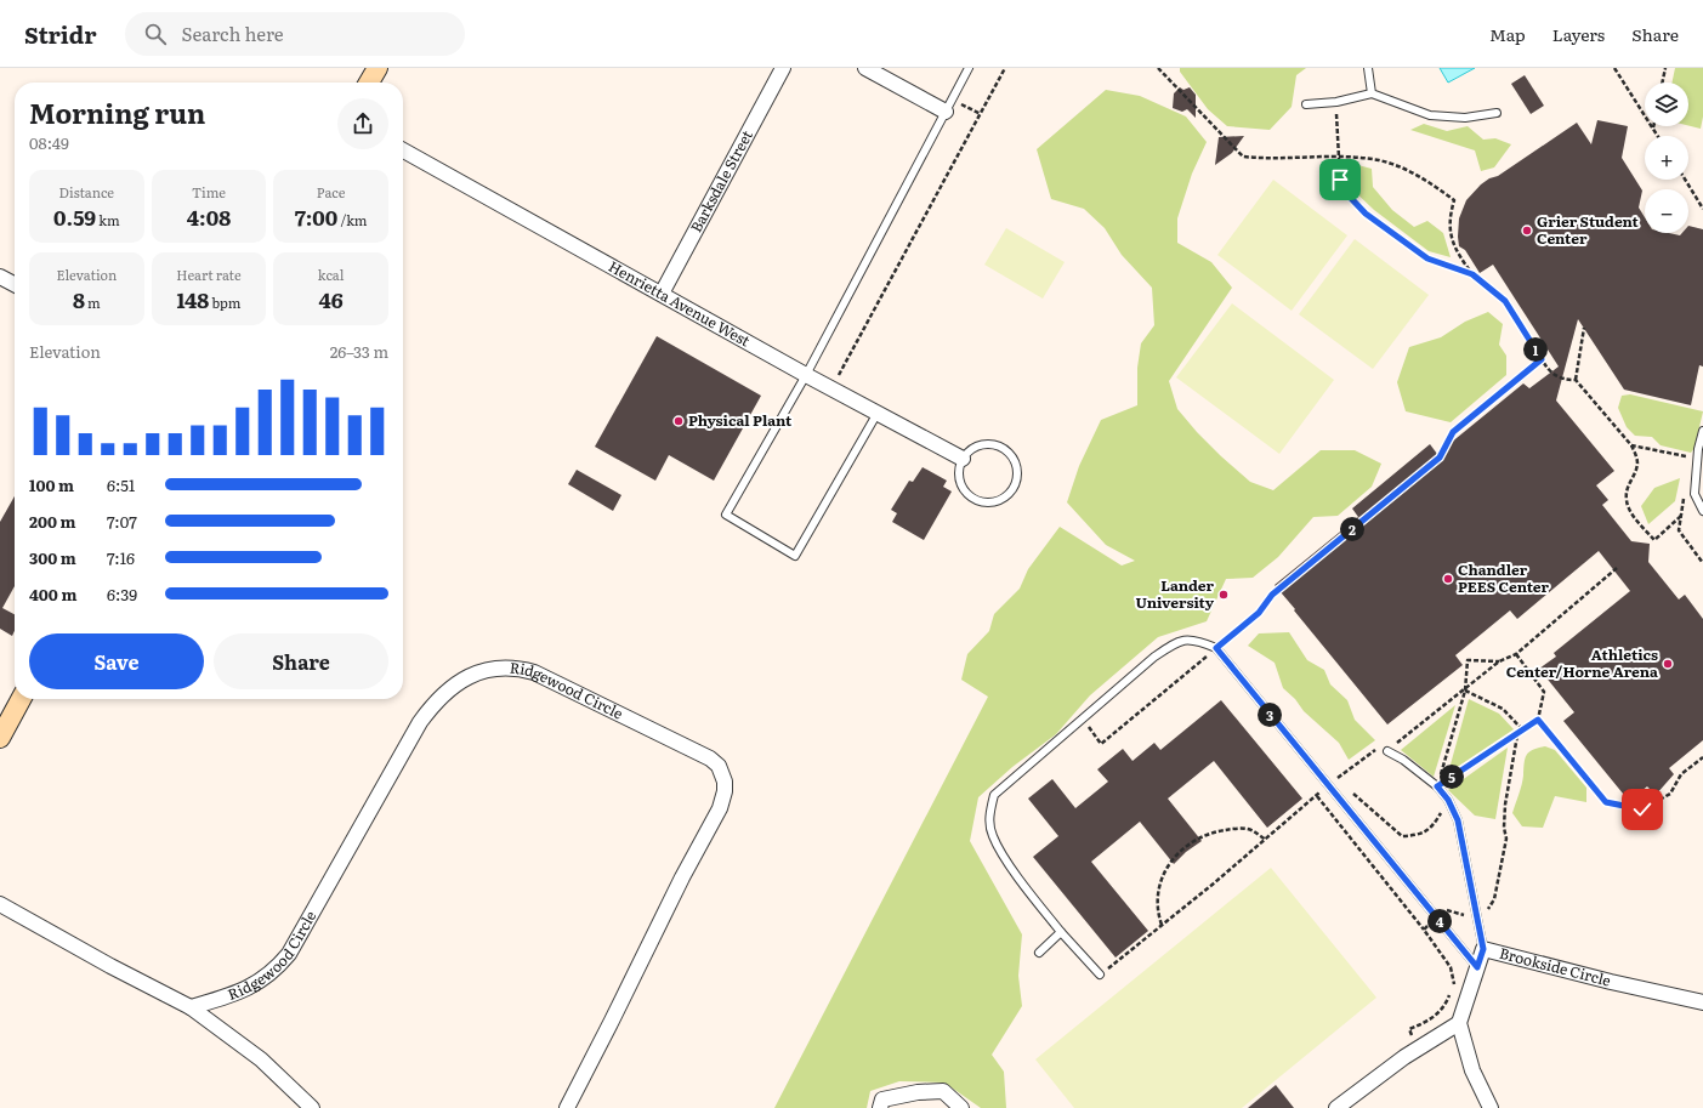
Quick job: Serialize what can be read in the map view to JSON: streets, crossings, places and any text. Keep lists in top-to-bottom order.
{
  "streets": {
    "street": [
      "Barksdale Street",
      "Henrietta Avenue West",
      "Ridgewood Circle",
      "Brookside Circle"
    ]
  },
  "crossings": [
    ["Barksdale Street", "Henrietta Avenue West"]
  ],
  "places": [
    "Grier Student Center",
    "Physical Plant",
    "Chandler PEES Center",
    "Lander University",
    "Athletics Center/Horne Arena"
  ],
  "page": {
    "header": "Stridr",
    "search": "Search here",
    "nav": ["Map", "Layers", "Share"],
    "map_buttons": ["+", "−"],
    "heading": ["Morning run", "08:49"],
    "stats": [
      ["Distance", "0.59 km"],
      ["Time", "4:08"],
      ["Pace", "7:00 /km"],
      ["Elevation", "8 m"],
      ["Heart rate", "148 bpm"],
      ["kcal", "46"]
    ],
    "chart": ["Elevation", "26–33 m"],
    "pins": [
      "1",
      "2",
      "3",
      "5",
      "4"
    ],
    "list": [
      {
        "name": "100 m",
        "note": "6:51"
      },
      {
        "name": "200 m",
        "note": "7:07"
      },
      {
        "name": "300 m",
        "note": "7:16"
      },
      {
        "name": "400 m",
        "note": "6:39"
      }
    ],
    "buttons": ["Save", "Share"]
  }
}
